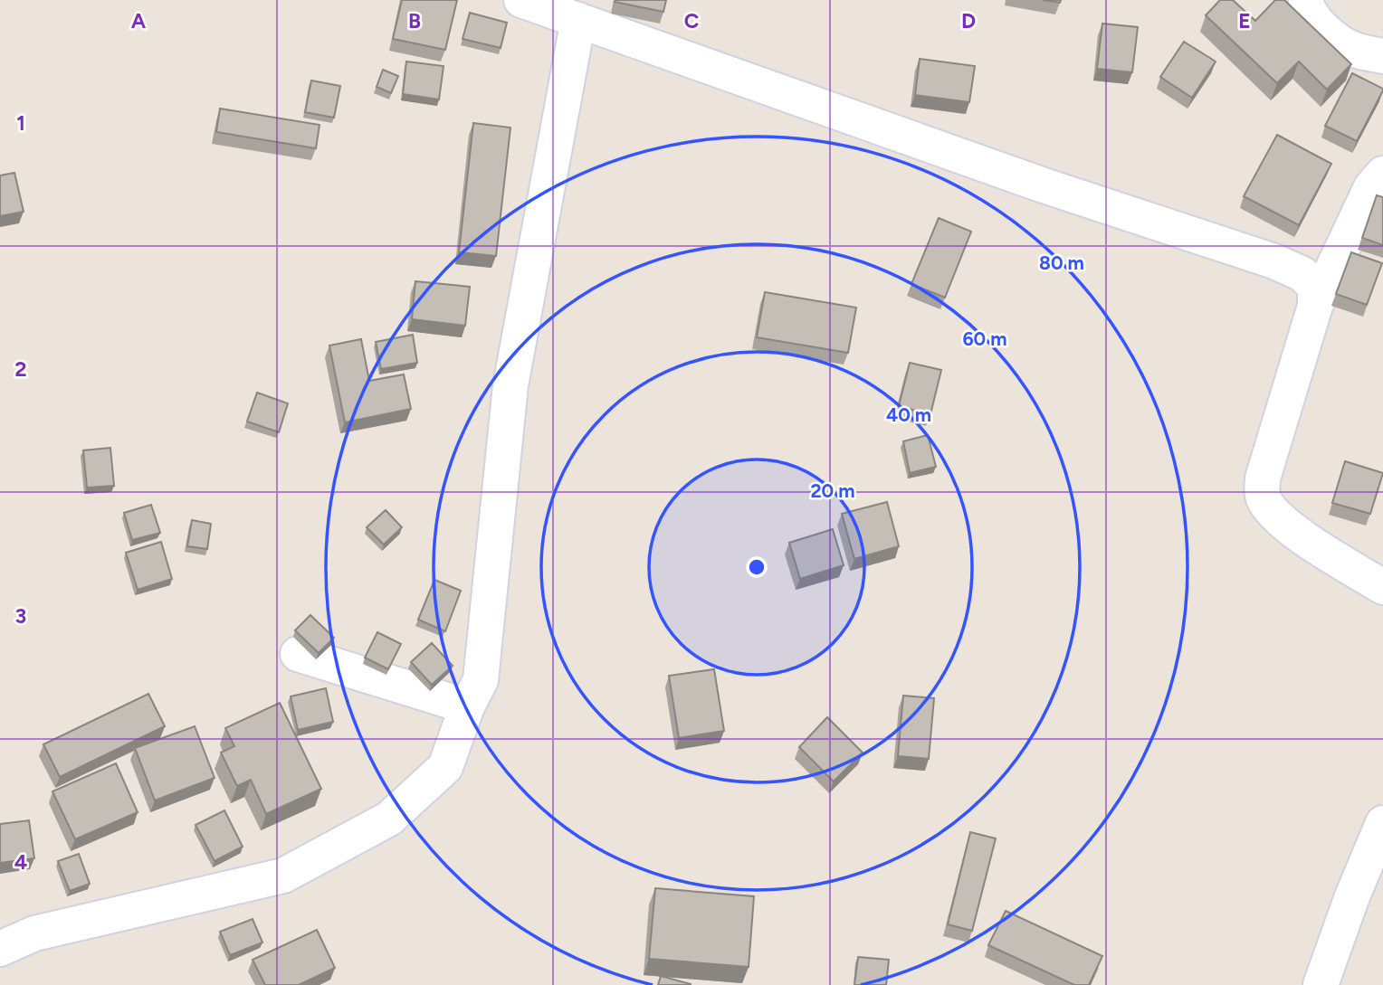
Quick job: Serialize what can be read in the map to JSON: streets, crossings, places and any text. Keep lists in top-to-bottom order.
{
  "grid": {
    "columns": [
      "A",
      "B",
      "C",
      "D",
      "E"
    ],
    "rows": [
      "1",
      "2",
      "3",
      "4"
    ]
  },
  "rings": [
    "80 m",
    "60 m",
    "40 m",
    "20 m"
  ]
}
